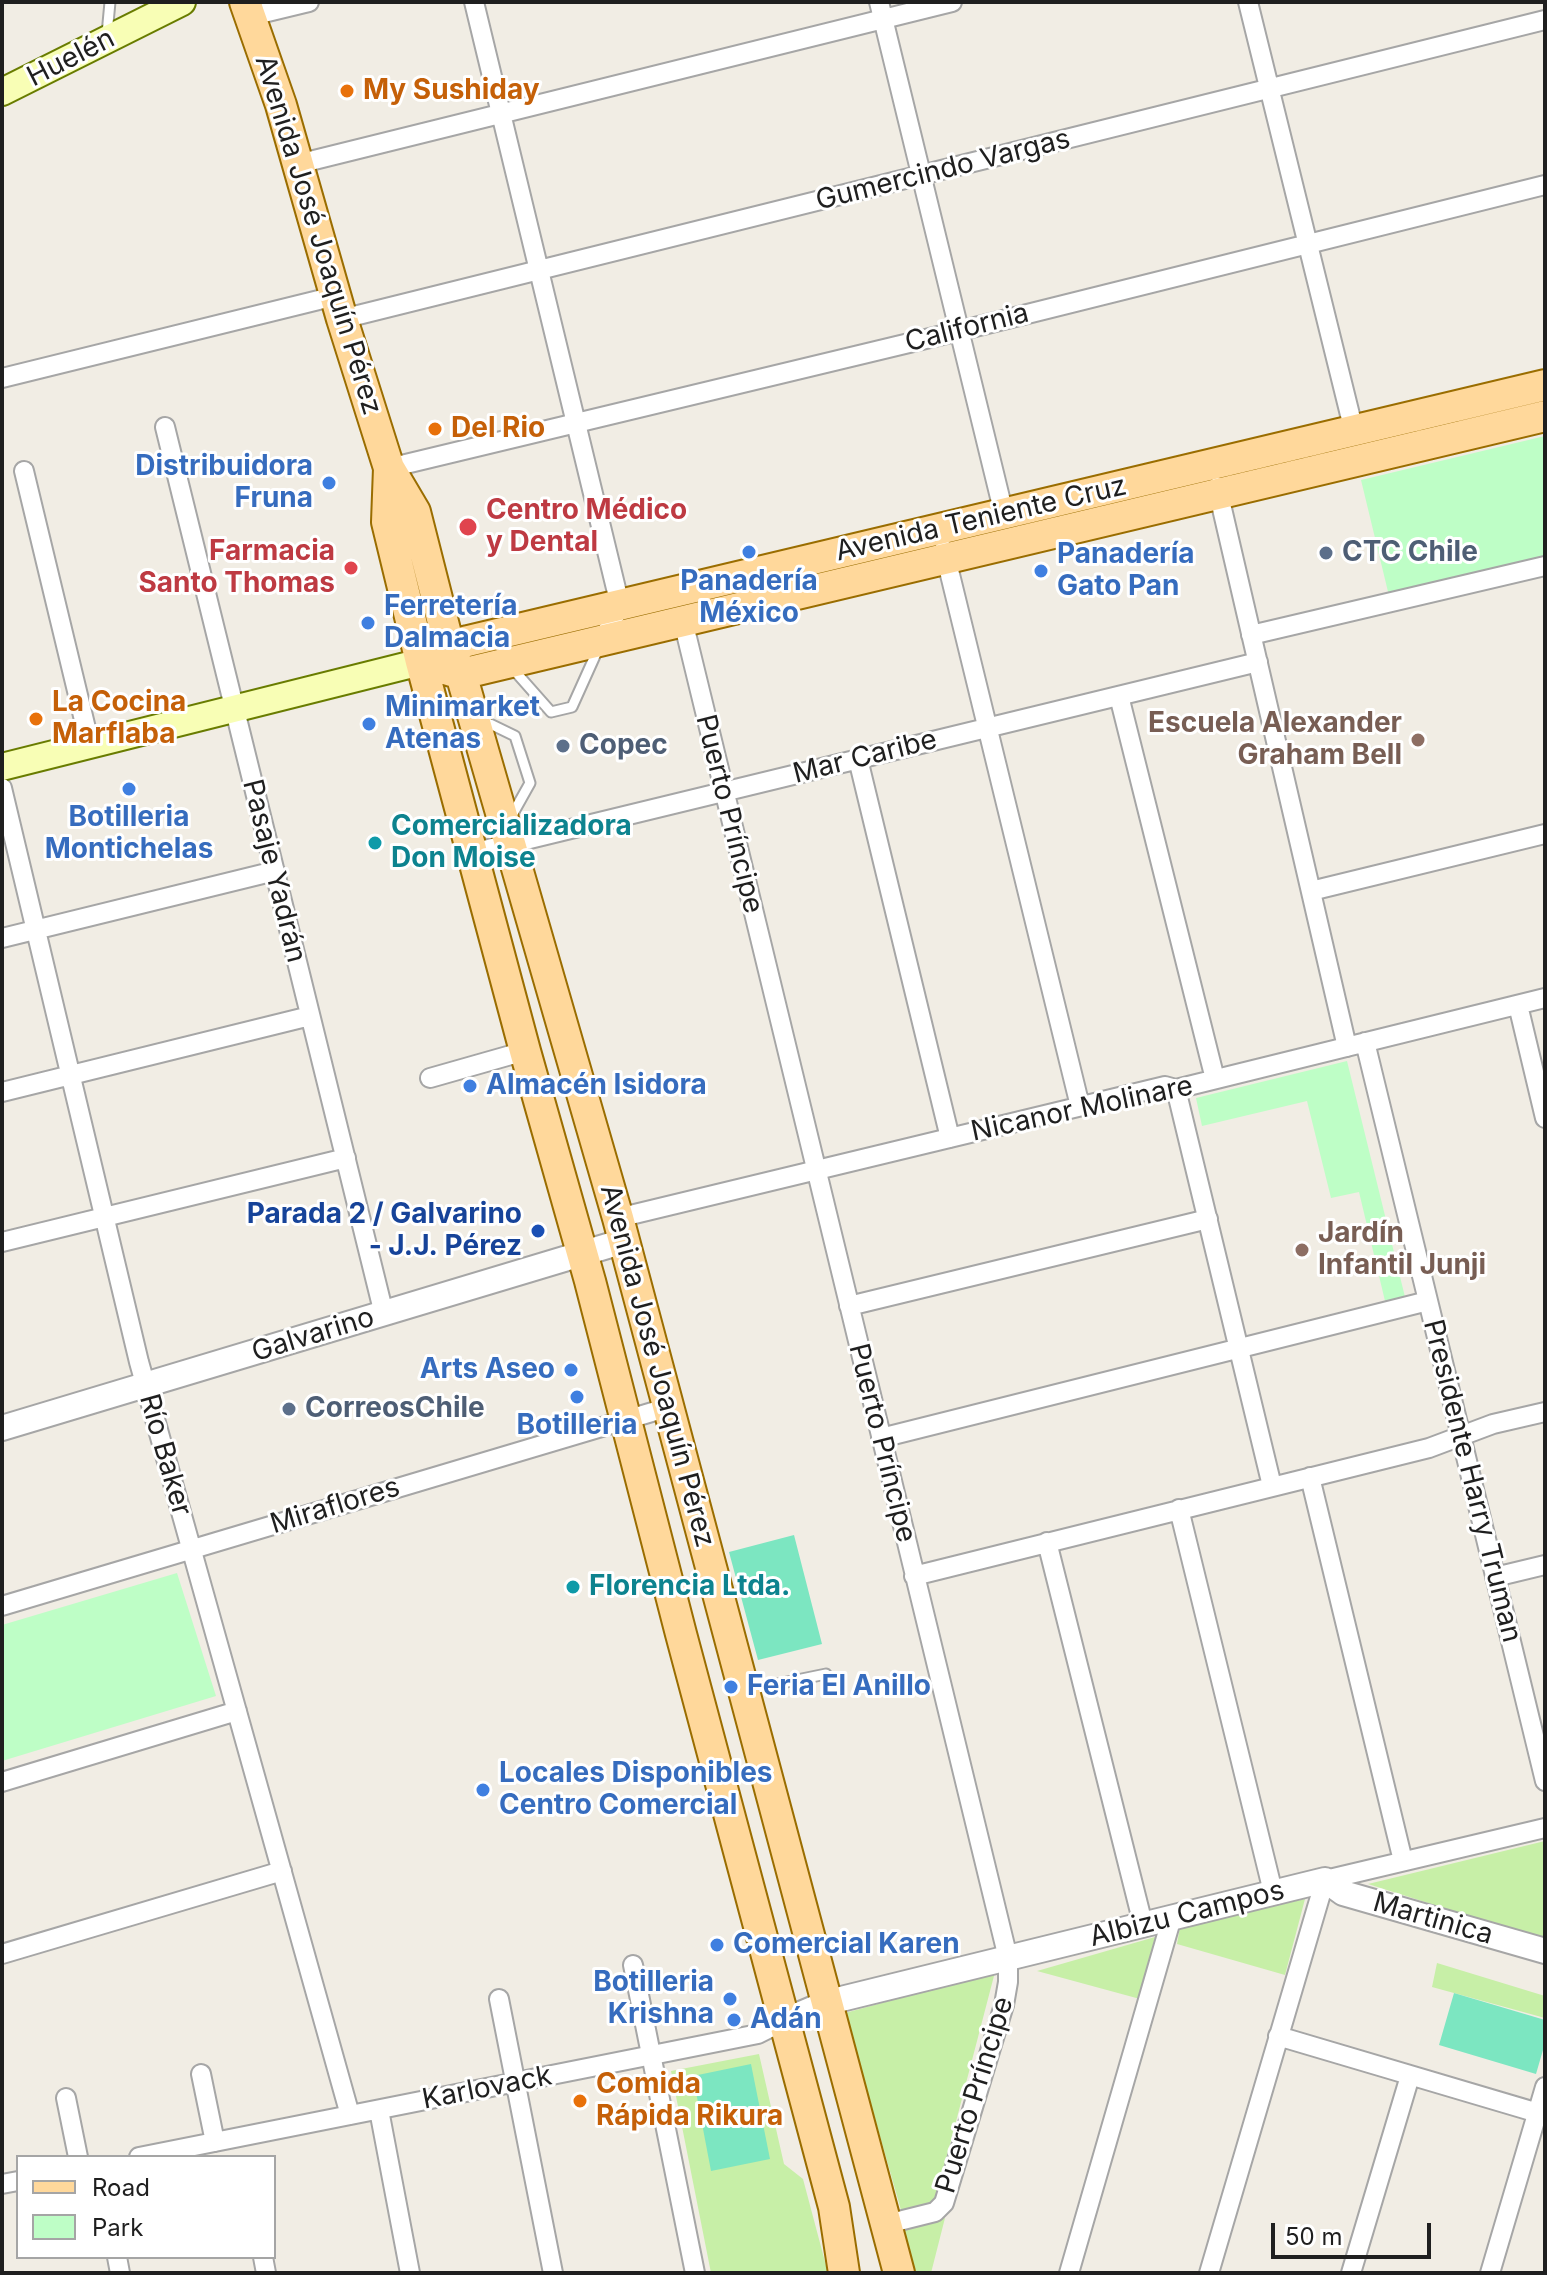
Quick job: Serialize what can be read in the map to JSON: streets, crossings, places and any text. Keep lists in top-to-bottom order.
{
  "streets": {
    "main road": ["Huelén", "Avenida José Joaquín Pérez", "Avenida Teniente Cruz"],
    "street": [
      "Gumercindo Vargas",
      "California",
      "Mar Caribe",
      "Puerto Príncipe",
      "Pasaje Yadrán",
      "Nicanor Molinare",
      "Galvarino",
      "Río Baker",
      "Presidente Harry Truman",
      "Miraflores",
      "Albizu Campos",
      "Martinica",
      "Karlovack"
    ]
  },
  "crossings": [
    ["Gumercindo Vargas", "Avenida José Joaquín Pérez"],
    ["Avenida José Joaquín Pérez", "California"],
    ["Avenida José Joaquín Pérez", "Avenida Teniente Cruz"],
    ["Avenida José Joaquín Pérez", "Mar Caribe"],
    ["Avenida José Joaquín Pérez", "Puerto Príncipe"],
    ["Avenida José Joaquín Pérez", "Nicanor Molinare"],
    ["Avenida José Joaquín Pérez", "Galvarino"],
    ["Avenida José Joaquín Pérez", "Miraflores"],
    ["Avenida José Joaquín Pérez", "Albizu Campos"],
    ["Avenida José Joaquín Pérez", "Karlovack"],
    ["Avenida Teniente Cruz", "Puerto Príncipe"],
    ["Avenida Teniente Cruz", "Pasaje Yadrán"],
    ["Avenida Teniente Cruz", "Presidente Harry Truman"],
    ["Mar Caribe", "Puerto Príncipe"],
    ["Mar Caribe", "Presidente Harry Truman"],
    ["Puerto Príncipe", "Nicanor Molinare"],
    ["Puerto Príncipe", "Albizu Campos"],
    ["Pasaje Yadrán", "Galvarino"],
    ["Nicanor Molinare", "Galvarino"],
    ["Nicanor Molinare", "Presidente Harry Truman"],
    ["Galvarino", "Río Baker"],
    ["Río Baker", "Miraflores"],
    ["Río Baker", "Karlovack"],
    ["Albizu Campos", "Martinica"],
    ["Albizu Campos", "Karlovack"]
  ],
  "places": [
    "My Sushiday",
    "Del Rio",
    "Distribuidora Fruna",
    "Centro Médico y Dental",
    "Panadería México",
    "CTC Chile",
    "Farmacia Santo Thomas",
    "Panadería Gato Pan",
    "Ferretería Dalmacia",
    "La Cocina Marflaba",
    "Minimarket Atenas",
    "Escuela Alexander Graham Bell",
    "Copec",
    "Botilleria Montichelas",
    "Comercializadora Don Moise",
    "Almacén Isidora",
    "Parada 2 / Galvarino - J.J. Pérez",
    "Jardín Infantil Junji",
    "Arts Aseo",
    "Botilleria",
    "CorreosChile",
    "Florencia Ltda.",
    "Feria El Anillo",
    "Locales Disponibles Centro Comercial",
    "Comercial Karen",
    "Botilleria Krishna",
    "Adán",
    "Comida Rápida Rikura"
  ],
  "legend": ["Road", "Park"],
  "scale_bar": "50 m"
}
